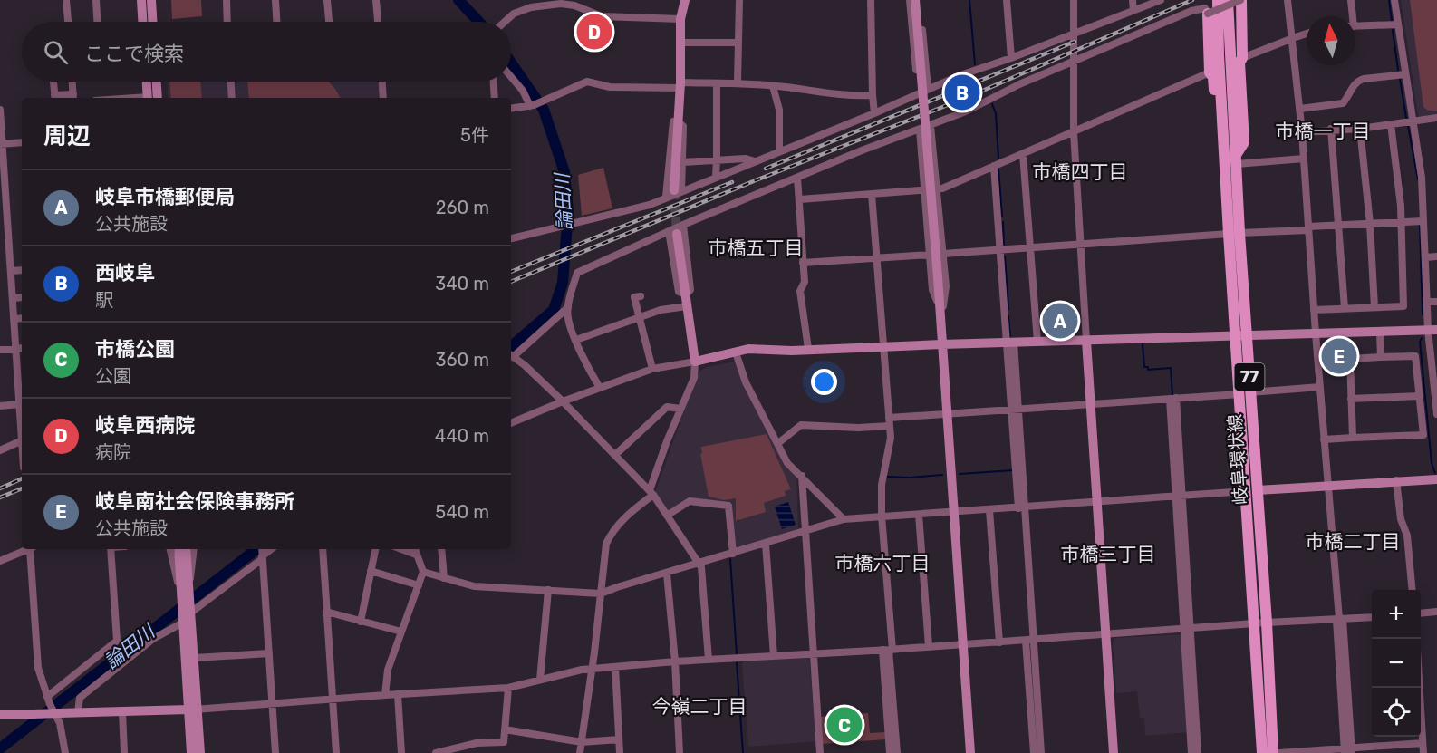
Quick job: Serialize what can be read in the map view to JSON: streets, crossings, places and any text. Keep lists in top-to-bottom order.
{
  "streets": {
    "main road": ["77", "岐阜環状線"]
  },
  "districts": [
    "市橋一丁目",
    "市橋四丁目",
    "市橋五丁目",
    "市橋二丁目",
    "市橋三丁目",
    "市橋六丁目",
    "今嶺二丁目"
  ],
  "water": ["論田川"],
  "north": "top",
  "page": {
    "pins": [
      "D",
      "B",
      "A",
      "E",
      "C"
    ],
    "search": "ここで検索",
    "heading": ["周辺", "5件"],
    "list": [
      {
        "mark": "A",
        "name": "岐阜市橋郵便局",
        "note": "公共施設",
        "value": "260 m"
      },
      {
        "mark": "B",
        "name": "西岐阜",
        "note": "駅",
        "value": "340 m"
      },
      {
        "mark": "C",
        "name": "市橋公園",
        "note": "公園",
        "value": "360 m"
      },
      {
        "mark": "D",
        "name": "岐阜西病院",
        "note": "病院",
        "value": "440 m"
      },
      {
        "mark": "E",
        "name": "岐阜南社会保険事務所",
        "note": "公共施設",
        "value": "540 m"
      }
    ],
    "map_buttons": ["+", "−"]
  }
}
